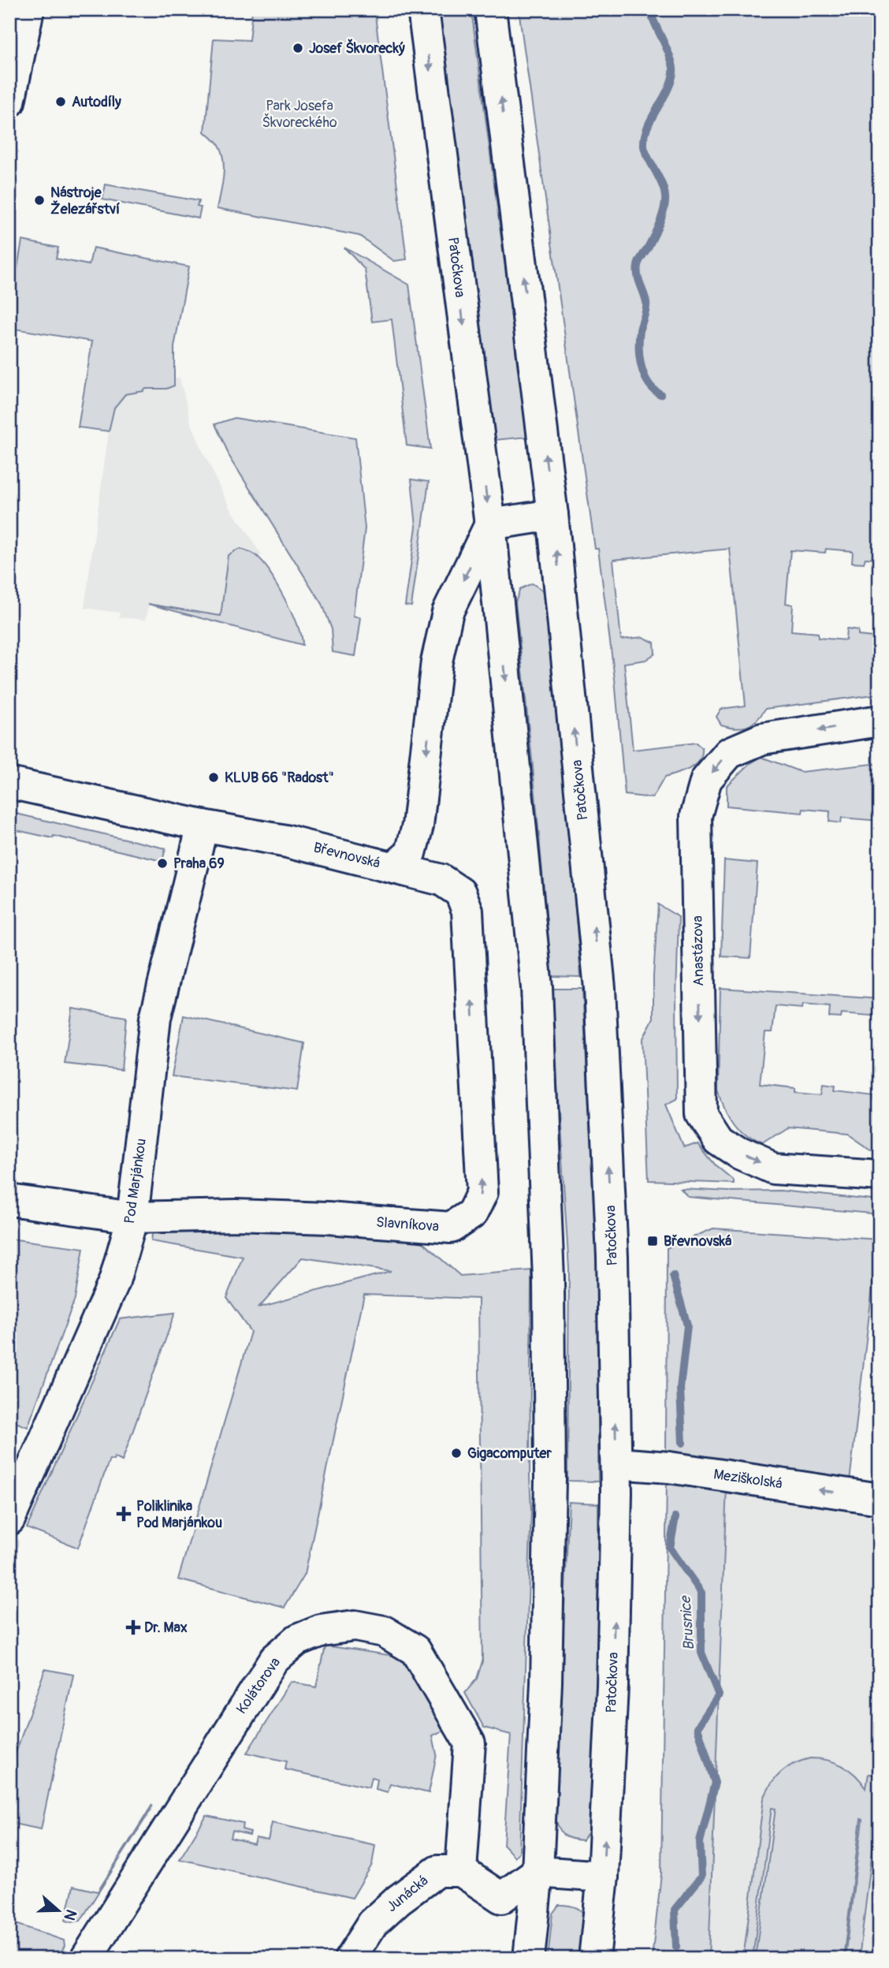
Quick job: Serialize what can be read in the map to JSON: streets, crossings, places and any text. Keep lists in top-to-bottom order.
{
  "streets": {
    "street": [
      "Patočkova",
      "Břevnovská",
      "Anastázova",
      "Pod Marjánkou",
      "Slavníkova",
      "Meziškolská",
      "Kolátorova",
      "Junácká"
    ]
  },
  "crossings": [
    ["Patočkova", "Břevnovská"],
    ["Patočkova", "Meziškolská"],
    ["Břevnovská", "Pod Marjánkou"],
    ["Břevnovská", "Slavníkova"],
    ["Pod Marjánkou", "Slavníkova"],
    ["Kolátorova", "Junácká"]
  ],
  "one_way": ["Břevnovská", "Meziškolská"],
  "water": ["Brusnice"],
  "parks": ["Park Josefa Škvoreckého"],
  "places": {
    "other": [
      "Josef Škvorecký",
      "Autodíly",
      "Nástroje Železářství",
      "KLUB 66 \"Radost\"",
      "Praha 69",
      "Gigacomputer"
    ],
    "transit": ["Břevnovská"],
    "health": ["Poliklinika Pod Marjánkou", "Dr. Max"]
  },
  "north": "right"
}
